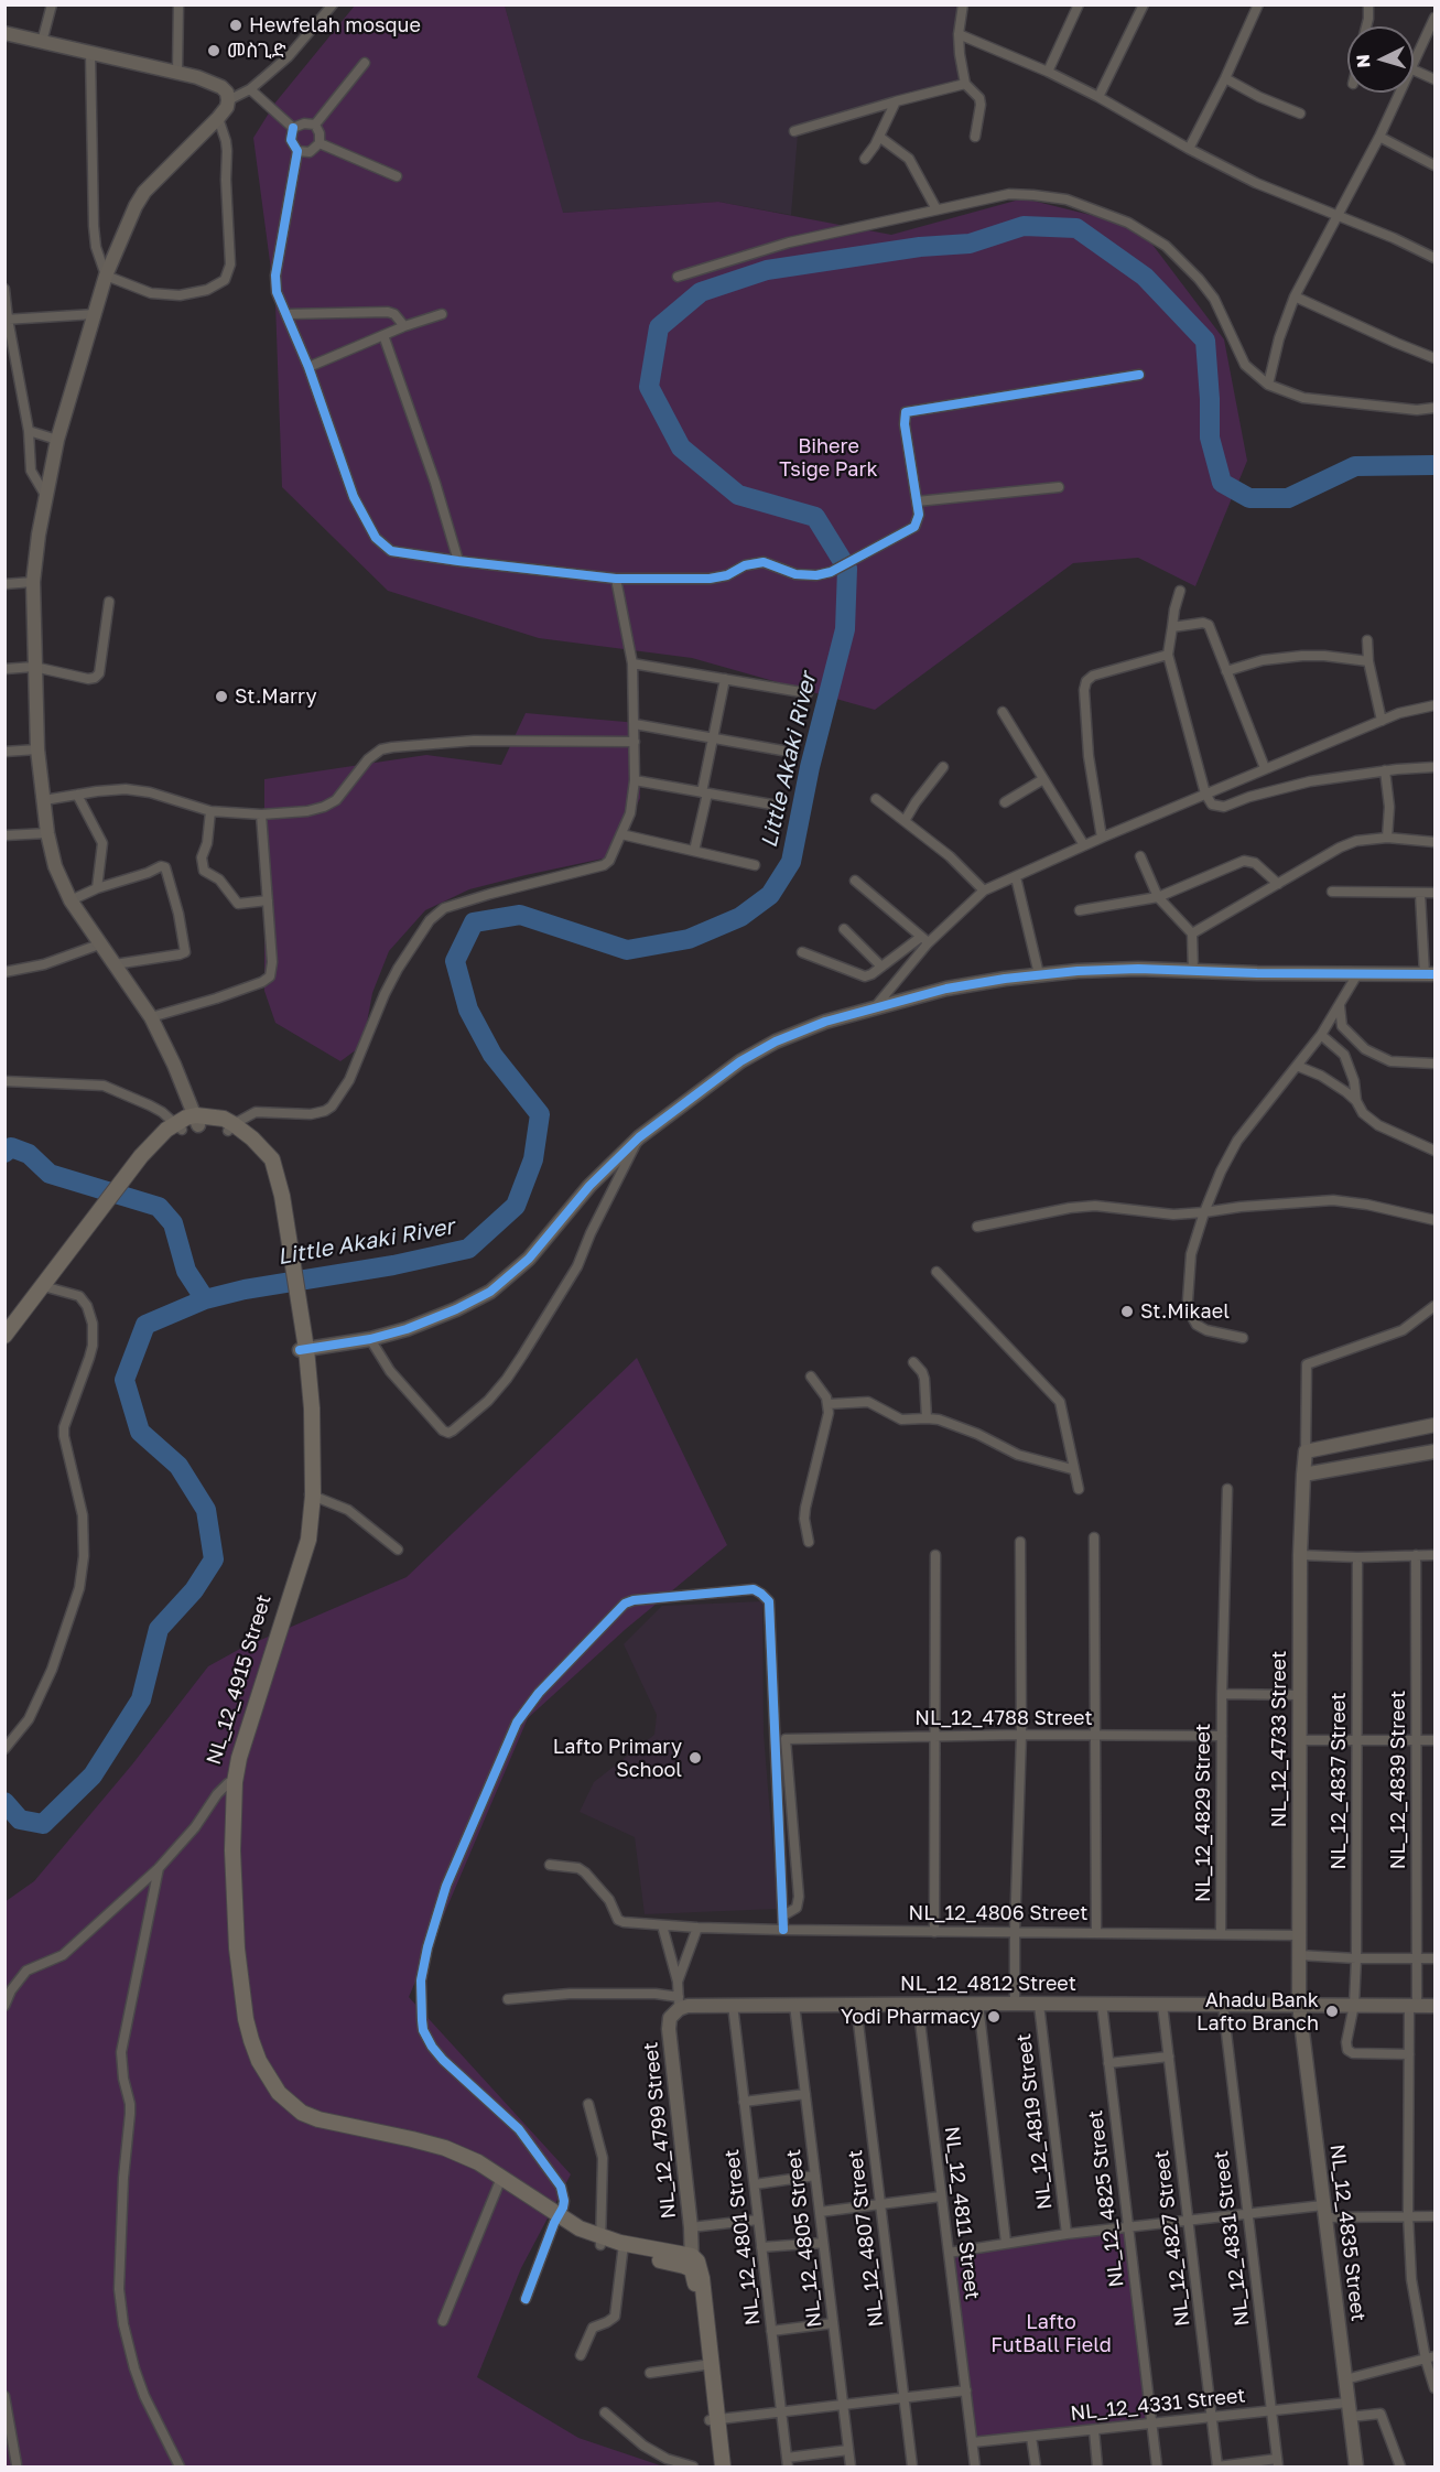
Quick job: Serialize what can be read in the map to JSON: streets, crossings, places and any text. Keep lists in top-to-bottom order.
{
  "streets": {
    "main road": ["NL_12_4915 Street", "NL_12_4799 Street"],
    "street": [
      "NL_12_4788 Street",
      "NL_12_4733 Street",
      "NL_12_4839 Street",
      "NL_12_4837 Street",
      "NL_12_4829 Street",
      "NL_12_4806 Street",
      "NL_12_4812 Street",
      "NL_12_4819 Street",
      "NL_12_4825 Street",
      "NL_12_4811 Street",
      "NL_12_4835 Street",
      "NL_12_4801 Street",
      "NL_12_4805 Street",
      "NL_12_4807 Street",
      "NL_12_4827 Street",
      "NL_12_4831 Street",
      "NL_12_4331 Street"
    ]
  },
  "crossings": [
    ["NL_12_4915 Street", "NL_12_4799 Street"],
    ["NL_12_4788 Street", "NL_12_4829 Street"],
    ["NL_12_4733 Street", "NL_12_4806 Street"],
    ["NL_12_4733 Street", "NL_12_4812 Street"],
    ["NL_12_4733 Street", "NL_12_4835 Street"],
    ["NL_12_4839 Street", "NL_12_4837 Street"],
    ["NL_12_4839 Street", "NL_12_4812 Street"],
    ["NL_12_4837 Street", "NL_12_4812 Street"],
    ["NL_12_4829 Street", "NL_12_4806 Street"],
    ["NL_12_4806 Street", "NL_12_4799 Street"],
    ["NL_12_4812 Street", "NL_12_4819 Street"],
    ["NL_12_4812 Street", "NL_12_4799 Street"],
    ["NL_12_4812 Street", "NL_12_4825 Street"],
    ["NL_12_4812 Street", "NL_12_4811 Street"],
    ["NL_12_4812 Street", "NL_12_4835 Street"],
    ["NL_12_4812 Street", "NL_12_4801 Street"],
    ["NL_12_4812 Street", "NL_12_4805 Street"],
    ["NL_12_4812 Street", "NL_12_4807 Street"],
    ["NL_12_4812 Street", "NL_12_4827 Street"],
    ["NL_12_4812 Street", "NL_12_4831 Street"],
    ["NL_12_4825 Street", "NL_12_4331 Street"],
    ["NL_12_4811 Street", "NL_12_4331 Street"],
    ["NL_12_4835 Street", "NL_12_4331 Street"],
    ["NL_12_4827 Street", "NL_12_4331 Street"],
    ["NL_12_4831 Street", "NL_12_4331 Street"]
  ],
  "water": ["Little Akaki River"],
  "parks": ["Bihere Tsige Park", "Lafto FutBall Field"],
  "places": [
    "Hewfelah mosque",
    "መስጊድ",
    "St.Marry",
    "St.Mikael",
    "Lafto Primary School",
    "Ahadu Bank Lafto Branch",
    "Yodi Pharmacy"
  ],
  "north": "left"
}
